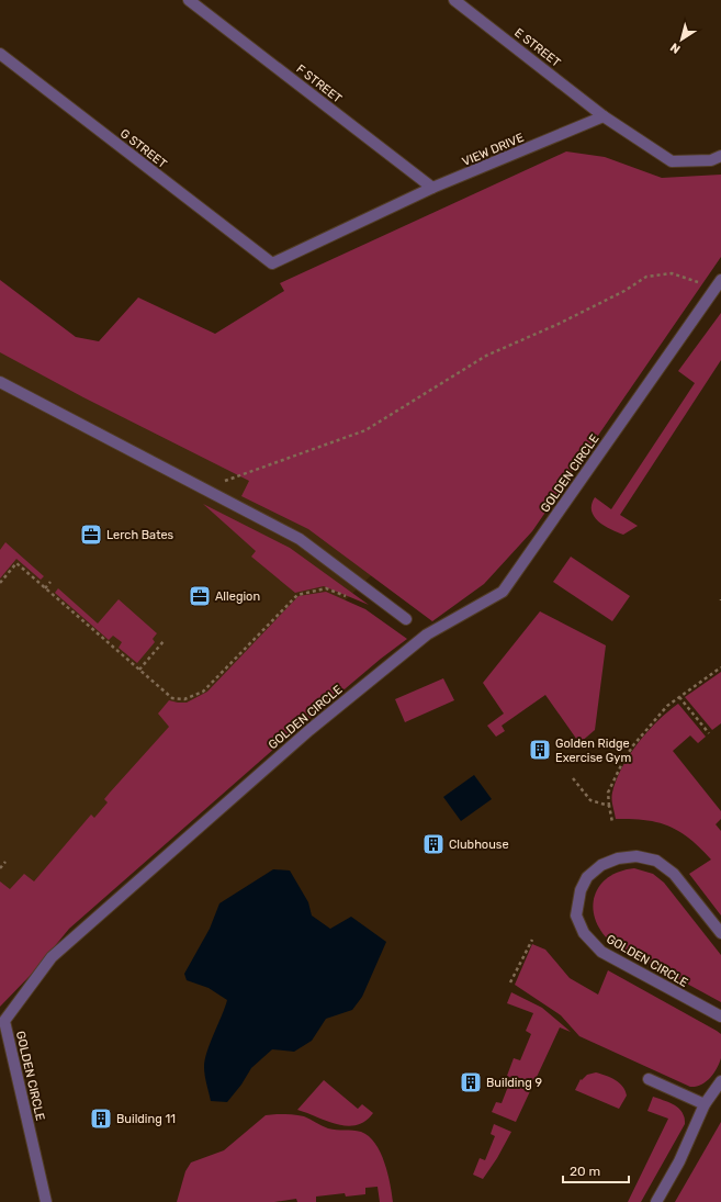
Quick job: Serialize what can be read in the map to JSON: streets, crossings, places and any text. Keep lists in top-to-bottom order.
{
  "streets": {
    "street": [
      "E STREET",
      "F STREET",
      "G STREET",
      "VIEW DRIVE",
      "GOLDEN CIRCLE"
    ]
  },
  "crossings": [
    ["E STREET", "VIEW DRIVE"],
    ["F STREET", "VIEW DRIVE"],
    ["G STREET", "VIEW DRIVE"]
  ],
  "places": {
    "office": ["Lerch Bates", "Allegion"],
    "building": [
      "Golden Ridge Exercise Gym",
      "Clubhouse",
      "Building 9",
      "Building 11"
    ]
  },
  "scale_bar": "20 m",
  "north": "bottom left"
}
